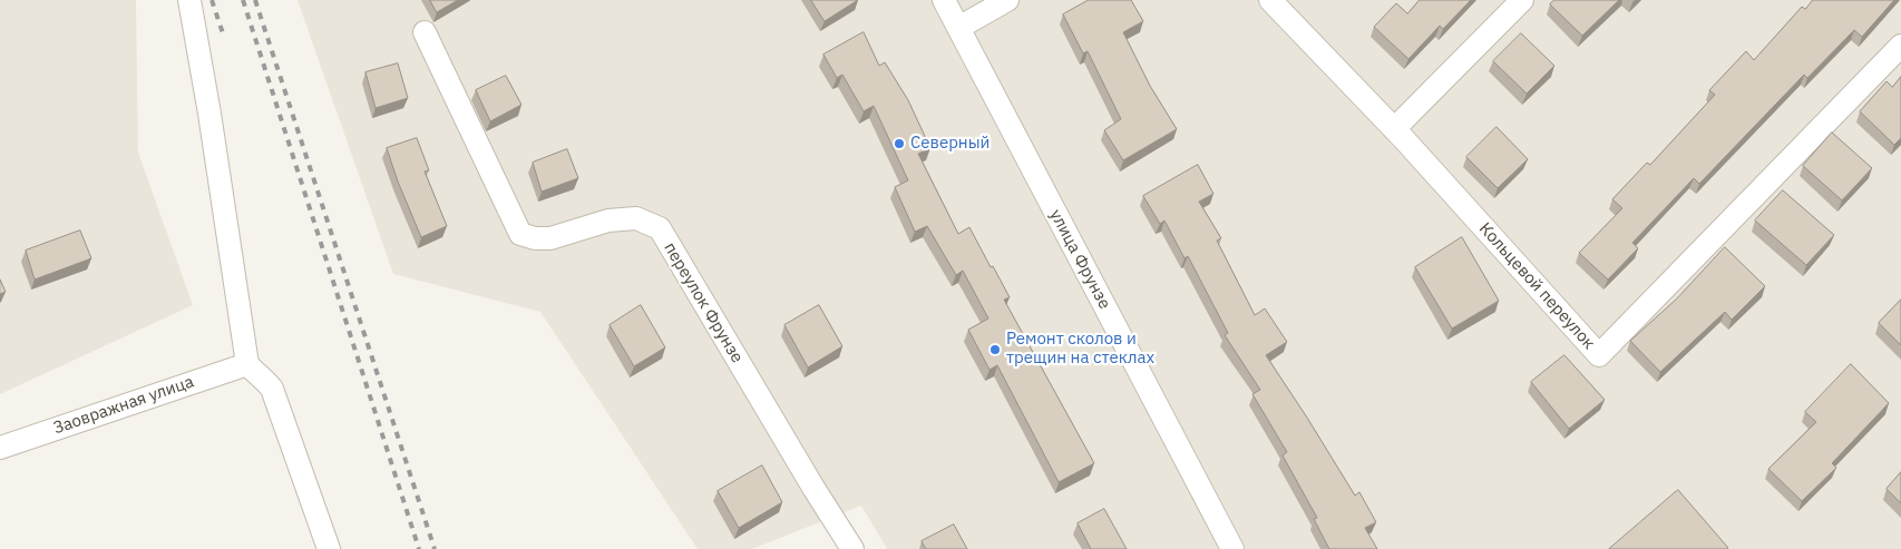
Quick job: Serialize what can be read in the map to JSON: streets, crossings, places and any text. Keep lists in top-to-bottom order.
{
  "streets": {
    "street": [
      "улица Фрунзе",
      "Кольцевой переулок",
      "переулок Фрунзе",
      "Заовражная улица"
    ]
  },
  "places": ["Северный", "Ремонт сколов и трещин на стеклах"]
}
